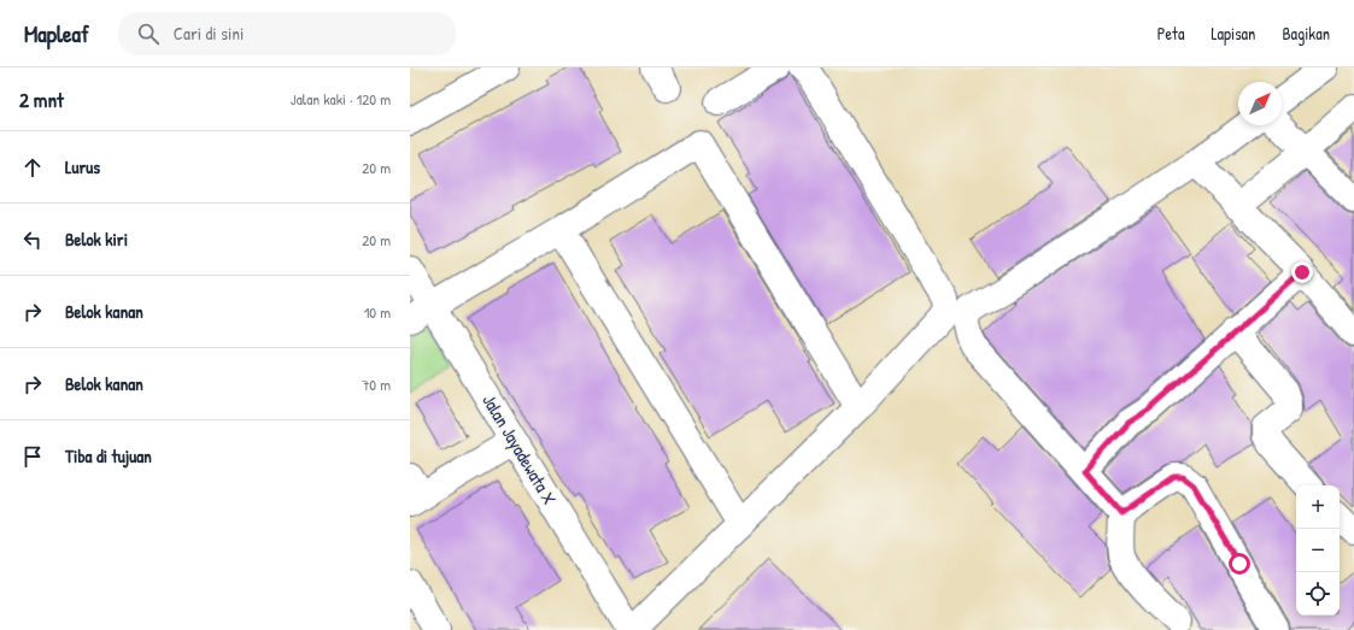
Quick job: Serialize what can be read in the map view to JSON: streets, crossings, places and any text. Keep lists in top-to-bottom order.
{
  "streets": {
    "street": ["Jalan Jayadewata X"]
  },
  "north": "top right",
  "page": {
    "header": "Mapleaf",
    "search": "Cari di sini",
    "nav": ["Peta", "Lapisan", "Bagikan"],
    "heading": ["2 mnt", "Jalan kaki · 120 m"],
    "list": [
      ["Lurus", "20 m"],
      ["Belok kiri", "20 m"],
      ["Belok kanan", "10 m"],
      ["Belok kanan", "70 m"],
      "Tiba di tujuan"
    ],
    "map_buttons": ["+", "−"]
  }
}
